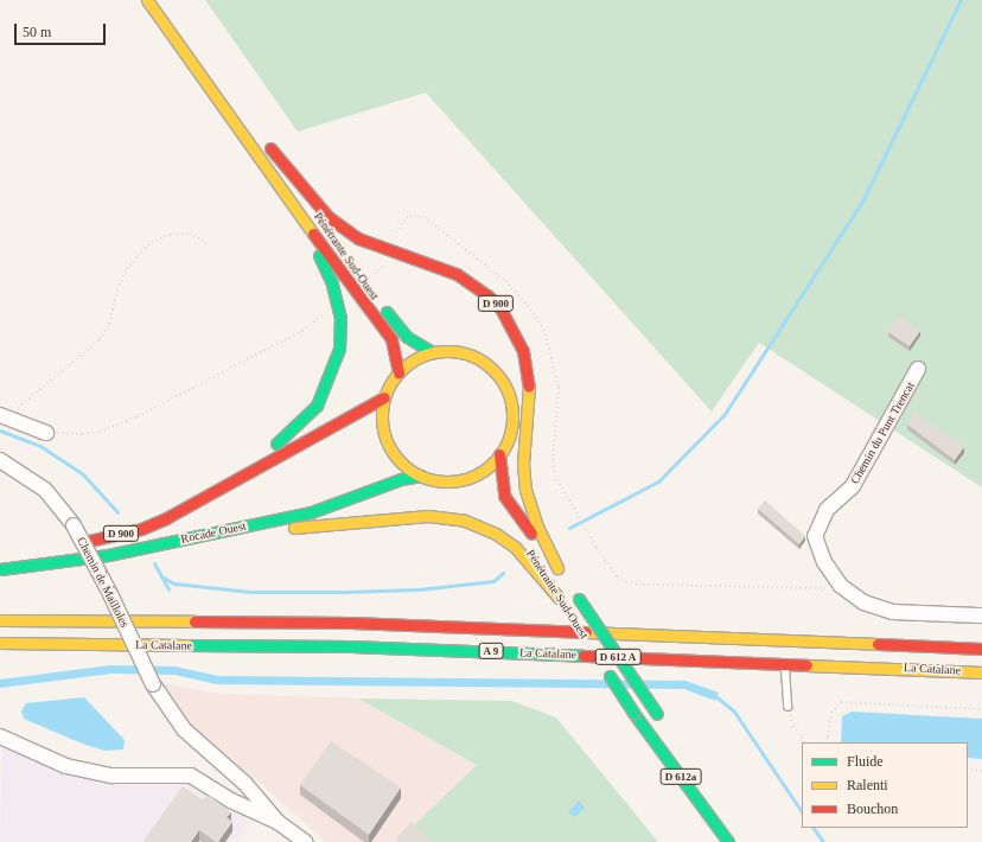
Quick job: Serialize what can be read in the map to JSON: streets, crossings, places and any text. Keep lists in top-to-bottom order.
{
  "streets": {
    "highway": [
      "Pénétrante Sud-Ouest",
      "D 900",
      "Rocade Ouest",
      "La Catalane",
      "A 9",
      "D 612 A",
      "D 612a"
    ],
    "street": ["Chemin du Punt Trencat", "Chemin de Mailloles"]
  },
  "crossings": [
    ["Pénétrante Sud-Ouest", "D 900"],
    ["Pénétrante Sud-Ouest", "Rocade Ouest"],
    ["D 900", "Rocade Ouest"]
  ],
  "legend": ["Fluide", "Ralenti", "Bouchon"],
  "scale_bar": "50 m"
}
